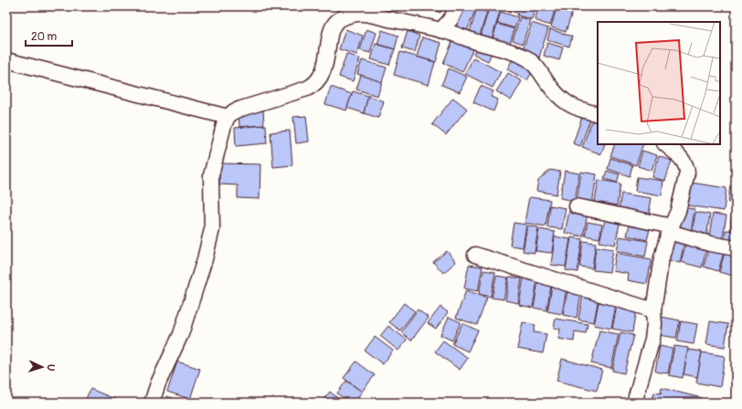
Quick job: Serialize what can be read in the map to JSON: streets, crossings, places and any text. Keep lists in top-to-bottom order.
{
  "scale_bar": "20 m",
  "north": "right"
}
